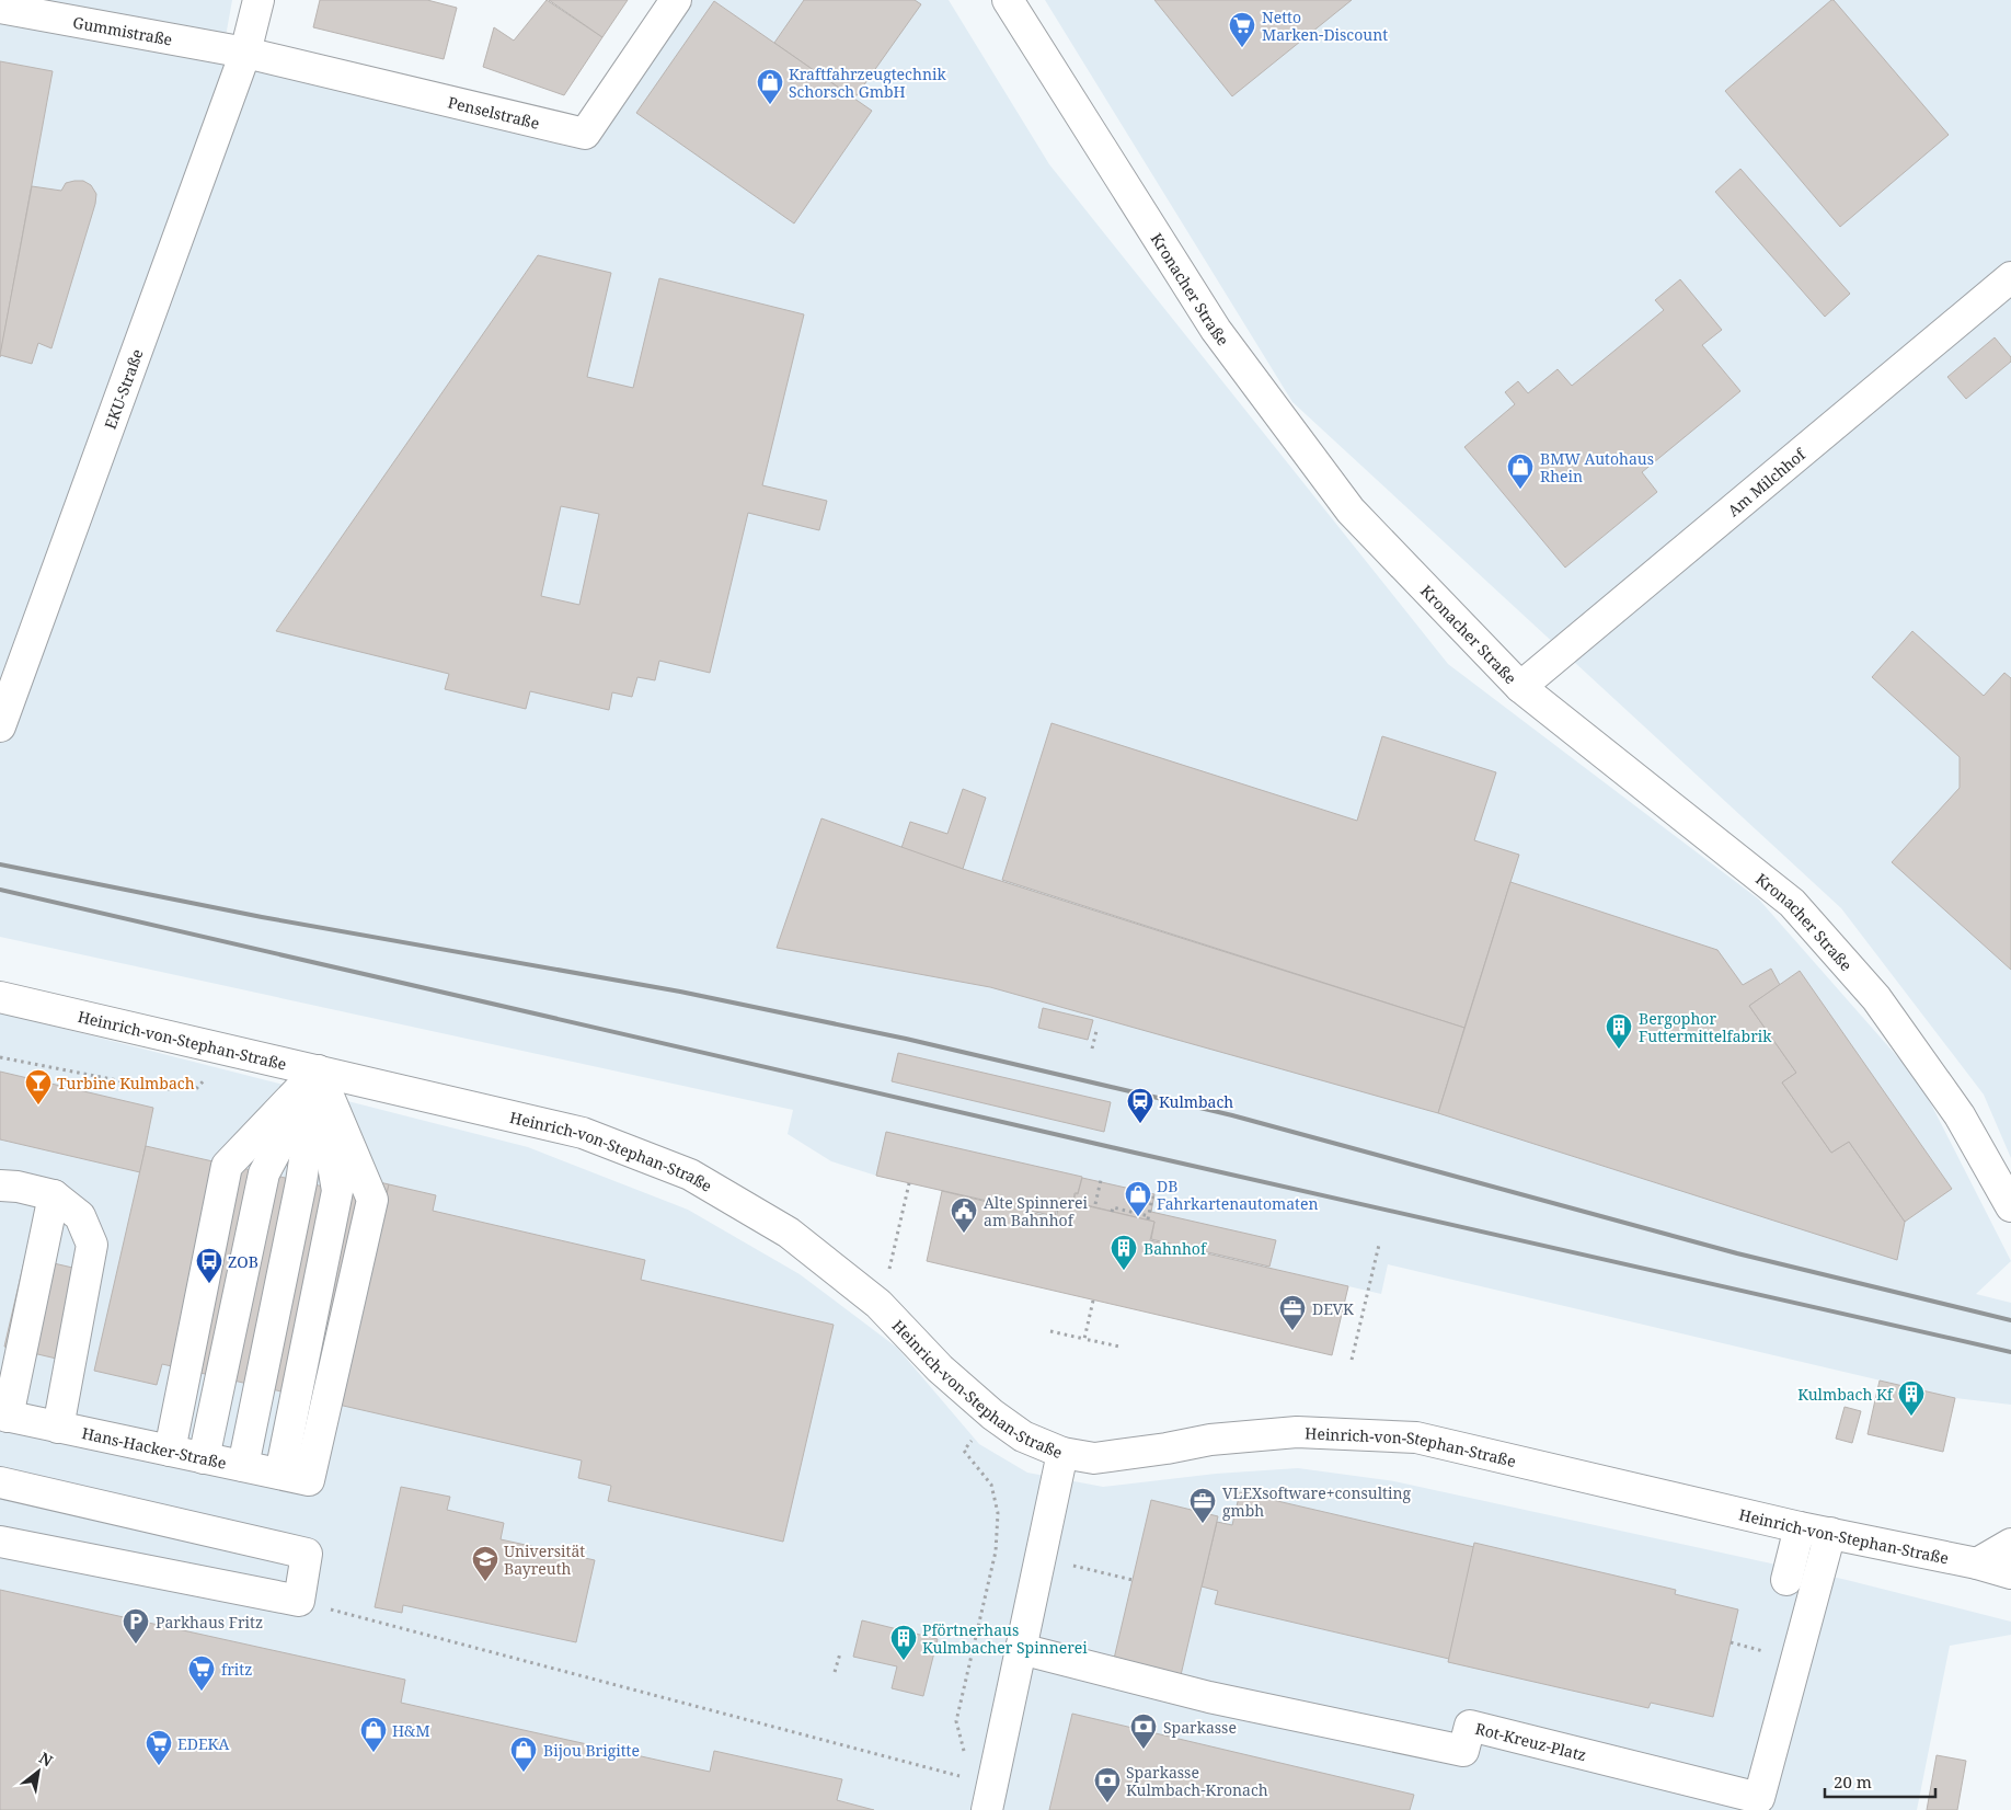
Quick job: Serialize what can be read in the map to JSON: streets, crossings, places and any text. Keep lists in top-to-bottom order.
{
  "streets": {
    "street": [
      "Gummistraße",
      "Penselstraße",
      "Kronacher Straße",
      "EKU-Straße",
      "Am Milchhof",
      "Heinrich-von-Stephan-Straße",
      "Hans-Hacker-Straße",
      "Rot-Kreuz-Platz"
    ]
  },
  "crossings": [
    ["Gummistraße", "Penselstraße"],
    ["Gummistraße", "EKU-Straße"],
    ["Penselstraße", "EKU-Straße"],
    ["Kronacher Straße", "Am Milchhof"],
    ["Heinrich-von-Stephan-Straße", "Hans-Hacker-Straße"],
    ["Heinrich-von-Stephan-Straße", "Rot-Kreuz-Platz"]
  ],
  "places": {
    "supermarket": ["Netto Marken-Discount", "fritz", "EDEKA"],
    "shop": [
      "Kraftfahrzeugtechnik Schorsch GmbH",
      "BMW Autohaus Rhein",
      "DB Fahrkartenautomaten",
      "H&M",
      "Bijou Brigitte"
    ],
    "building": [
      "Bergophor Futtermittelfabrik",
      "Bahnhof",
      "Kulmbach Kf",
      "Pförtnerhaus Kulmbacher Spinnerei"
    ],
    "bar": ["Turbine Kulmbach"],
    "station": ["Kulmbach"],
    "public building": ["Alte Spinnerei am Bahnhof"],
    "bus stop": ["ZOB"],
    "office": ["DEVK", "VLEXsoftware+consulting gmbh"],
    "school or university": ["Universität Bayreuth"],
    "parking": ["Parkhaus Fritz"],
    "bank": ["Sparkasse", "Sparkasse Kulmbach-Kronach"]
  },
  "scale_bar": "20 m",
  "north": "top right"
}
